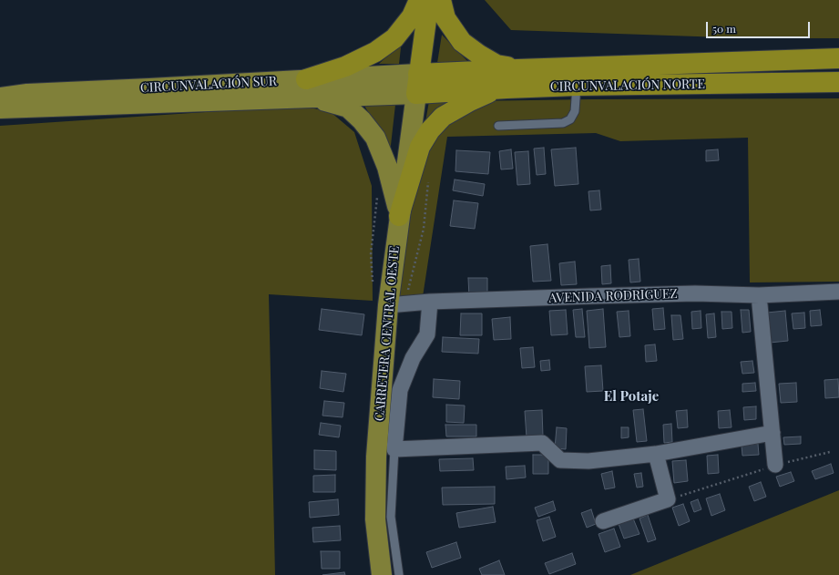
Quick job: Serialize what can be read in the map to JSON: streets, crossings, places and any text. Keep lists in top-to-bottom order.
{
  "streets": {
    "highway": ["CIRCUNVALACIÓN NORTE"],
    "main road": ["CIRCUNVALACIÓN SUR", "CARRETERA CENTRAL OESTE"],
    "street": ["AVENIDA RODRIGUEZ"]
  },
  "crossings": [
    ["CIRCUNVALACIÓN SUR", "CIRCUNVALACIÓN NORTE"],
    ["CIRCUNVALACIÓN SUR", "CARRETERA CENTRAL OESTE"],
    ["CIRCUNVALACIÓN NORTE", "CARRETERA CENTRAL OESTE"],
    ["AVENIDA RODRIGUEZ", "CARRETERA CENTRAL OESTE"]
  ],
  "districts": ["El Potaje"],
  "scale_bar": "50 m"
}
